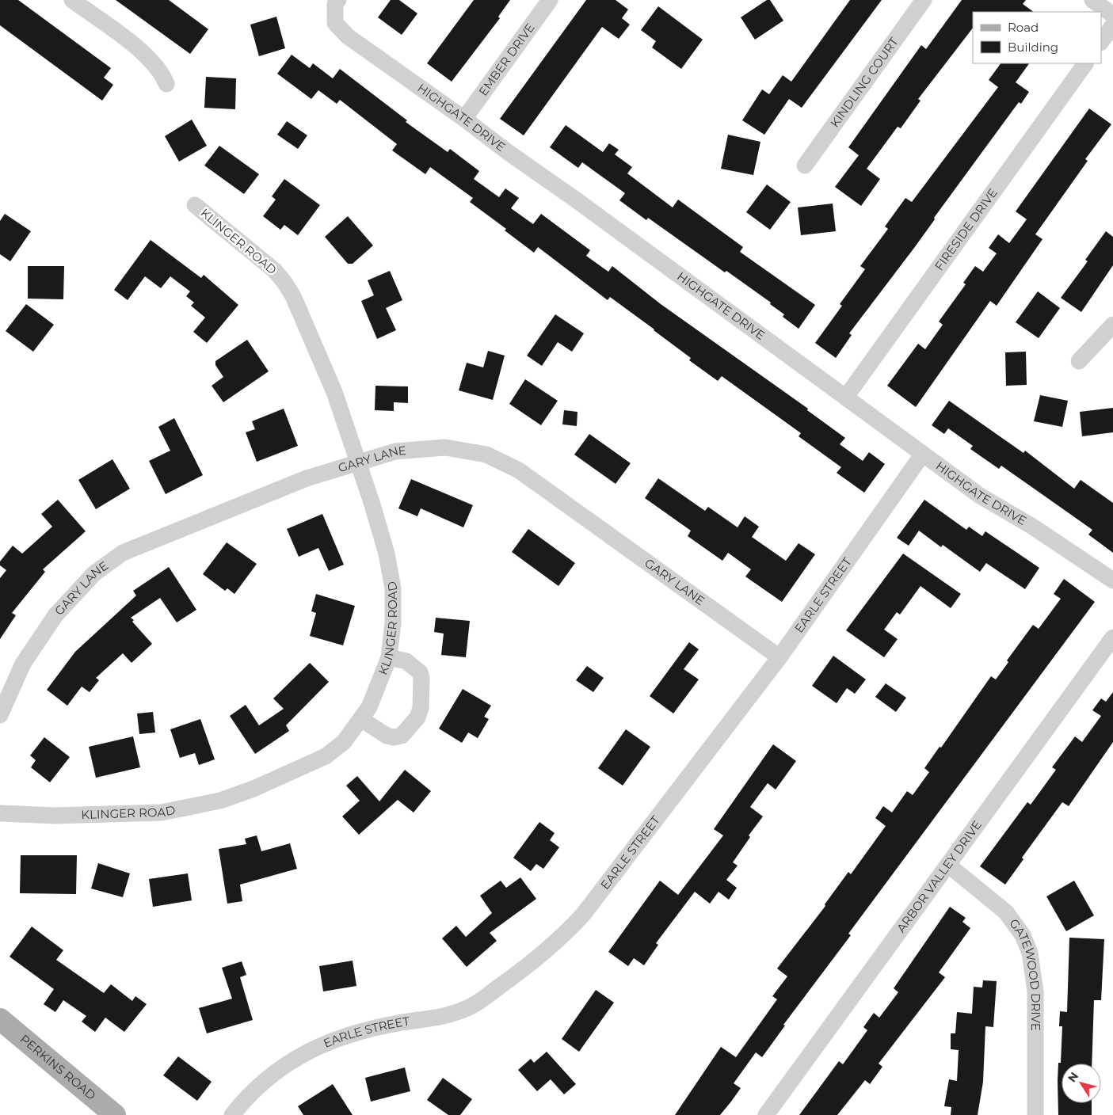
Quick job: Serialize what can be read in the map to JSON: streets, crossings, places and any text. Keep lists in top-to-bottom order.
{
  "streets": {
    "main road": ["PERKINS ROAD"],
    "street": [
      "EMBER DRIVE",
      "KINDLING COURT",
      "HIGHGATE DRIVE",
      "FIRESIDE DRIVE",
      "KLINGER ROAD",
      "GARY LANE",
      "EARLE STREET",
      "ARBOR VALLEY DRIVE",
      "GATEWOOD DRIVE"
    ]
  },
  "crossings": [
    ["EMBER DRIVE", "HIGHGATE DRIVE"],
    ["HIGHGATE DRIVE", "FIRESIDE DRIVE"],
    ["HIGHGATE DRIVE", "EARLE STREET"],
    ["KLINGER ROAD", "GARY LANE"],
    ["GARY LANE", "EARLE STREET"],
    ["ARBOR VALLEY DRIVE", "GATEWOOD DRIVE"]
  ],
  "legend": ["Road", "Building"],
  "north": "top left"
}
